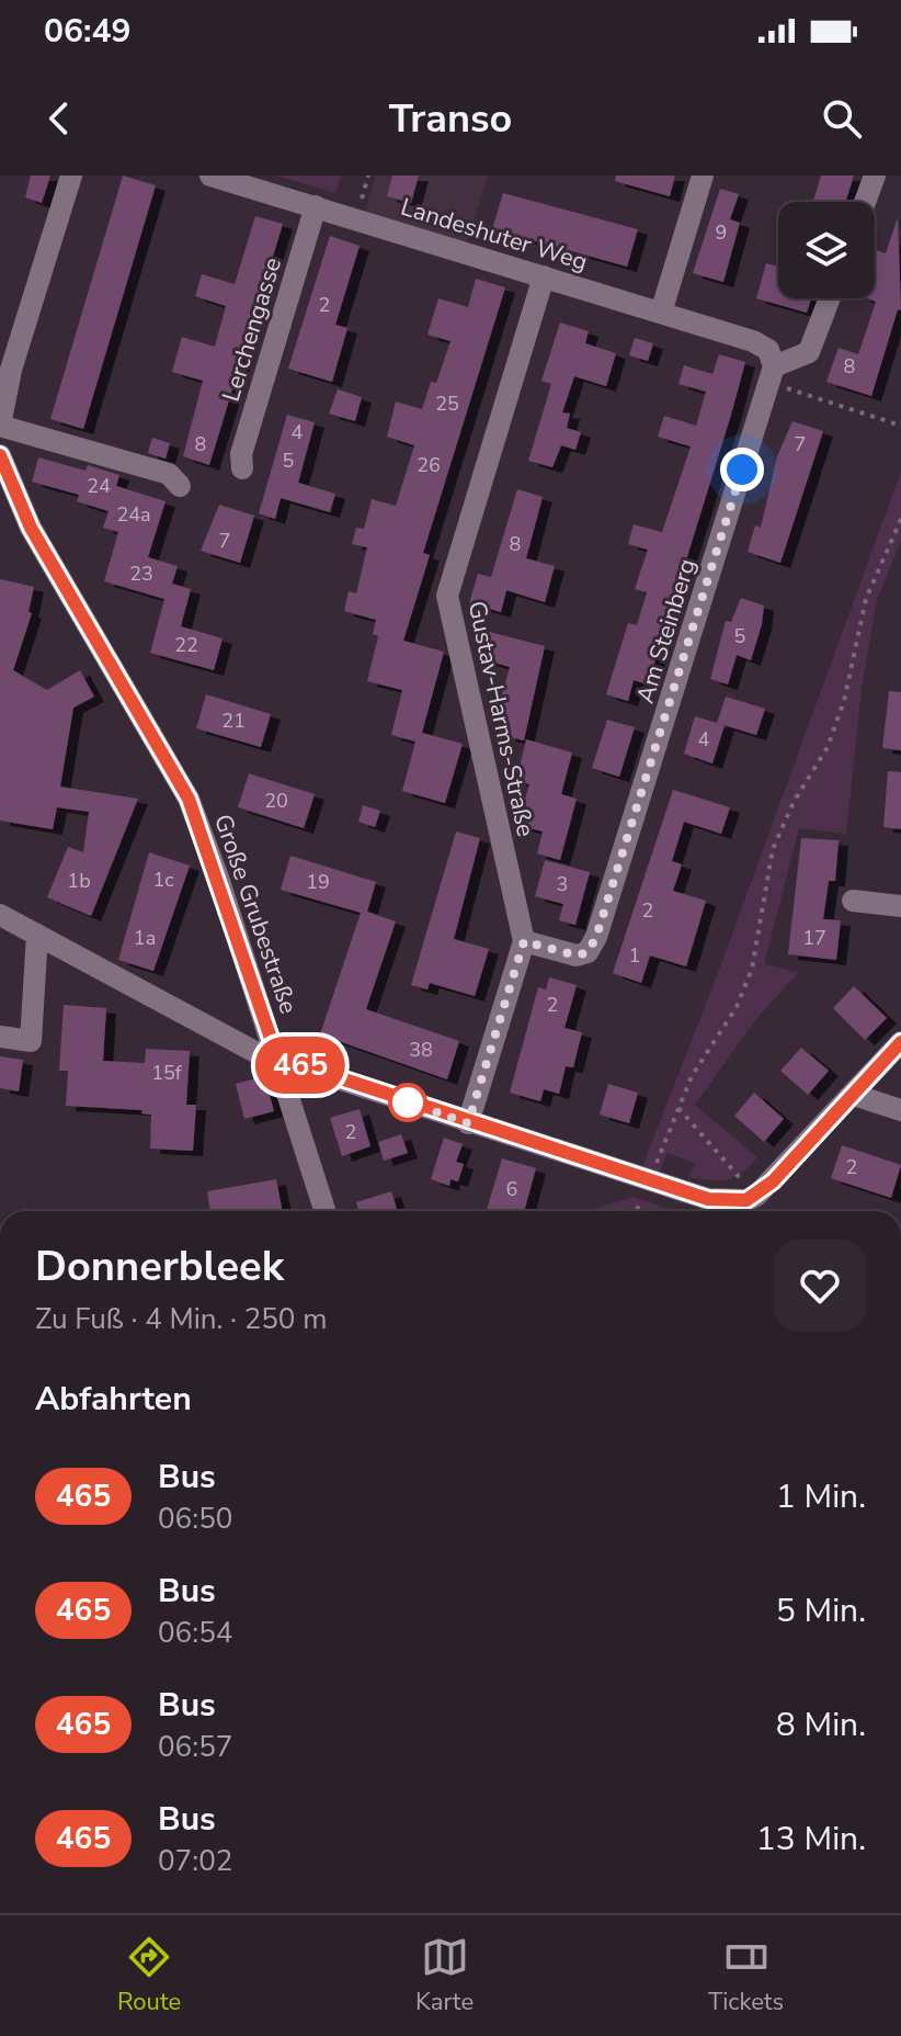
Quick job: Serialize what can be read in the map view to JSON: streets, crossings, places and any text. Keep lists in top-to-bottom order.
{
  "streets": {
    "street": [
      "Landeshuter Weg",
      "Lerchengasse",
      "Am Steinberg",
      "Gustav-Harms-Straße",
      "Große Grubestraße"
    ]
  },
  "crossings": [
    ["Landeshuter Weg", "Lerchengasse"],
    ["Landeshuter Weg", "Am Steinberg"],
    ["Landeshuter Weg", "Gustav-Harms-Straße"],
    ["Am Steinberg", "Gustav-Harms-Straße"]
  ],
  "lines": ["bus line 465"],
  "house_numbers": [
    "9",
    "2",
    "8",
    "25",
    "4",
    "8",
    "7",
    "5",
    "26",
    "24",
    "24a",
    "7",
    "8",
    "23",
    "5",
    "22",
    "21",
    "4",
    "20",
    "1c",
    "1b",
    "19",
    "3",
    "2",
    "1a",
    "17",
    "1",
    "2",
    "38",
    "15f",
    "2",
    "2",
    "6"
  ],
  "page": {
    "status": "06:49",
    "header": "Transo",
    "on_map": "465",
    "heading": [
      ["Donnerbleek", "Zu Fuß · 4 Min. · 250 m"],
      "Abfahrten"
    ],
    "list": [
      {
        "mark": "465",
        "name": "Bus",
        "note": "06:50",
        "value": "1 Min."
      },
      {
        "mark": "465",
        "name": "Bus",
        "note": "06:54",
        "value": "5 Min."
      },
      {
        "mark": "465",
        "name": "Bus",
        "note": "06:57",
        "value": "8 Min."
      },
      {
        "mark": "465",
        "name": "Bus",
        "note": "07:02",
        "value": "13 Min."
      }
    ],
    "tabs": ["Route", "Karte", "Tickets"]
  }
}
